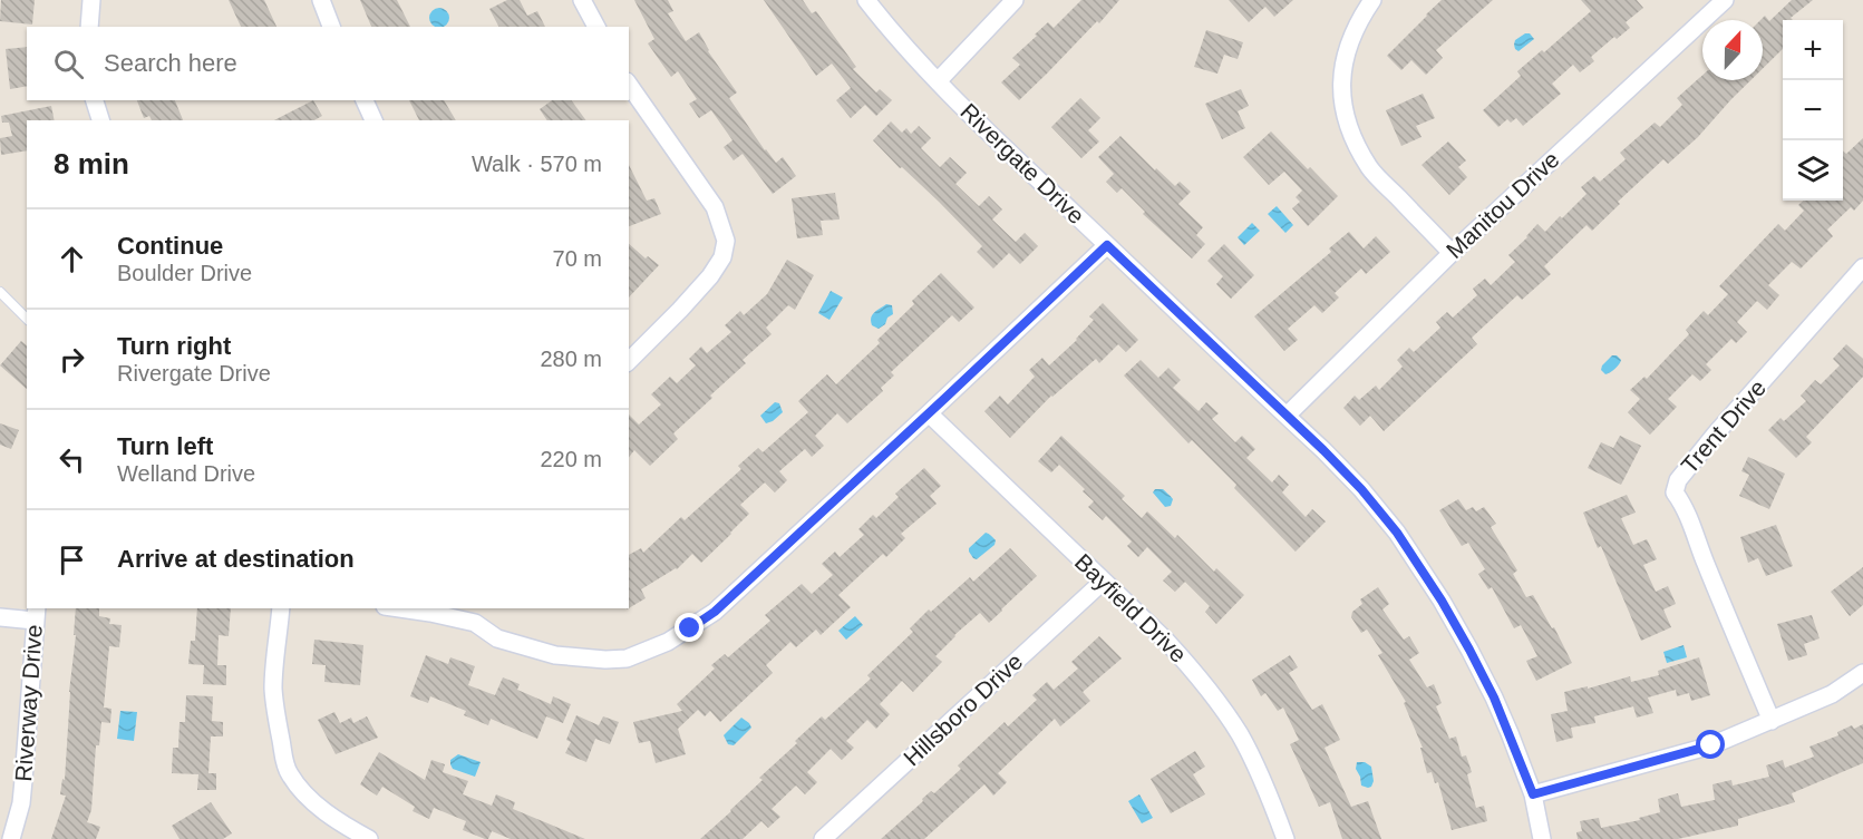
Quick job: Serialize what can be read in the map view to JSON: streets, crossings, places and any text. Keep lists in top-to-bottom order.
{
  "streets": {
    "street": [
      "Rivergate Drive",
      "Manitou Drive",
      "Trent Drive",
      "Bayfield Drive",
      "Riverway Drive",
      "Hillsboro Drive"
    ]
  },
  "crossings": [
    ["Rivergate Drive", "Manitou Drive"],
    ["Bayfield Drive", "Hillsboro Drive"]
  ],
  "north": "top",
  "page": {
    "map_buttons": ["+", "−"],
    "search": "Search here",
    "heading": ["8 min", "Walk · 570 m"],
    "list": [
      ["Continue", "Boulder Drive", "70 m"],
      ["Turn right", "Rivergate Drive", "280 m"],
      ["Turn left", "Welland Drive", "220 m"],
      "Arrive at destination"
    ]
  }
}
